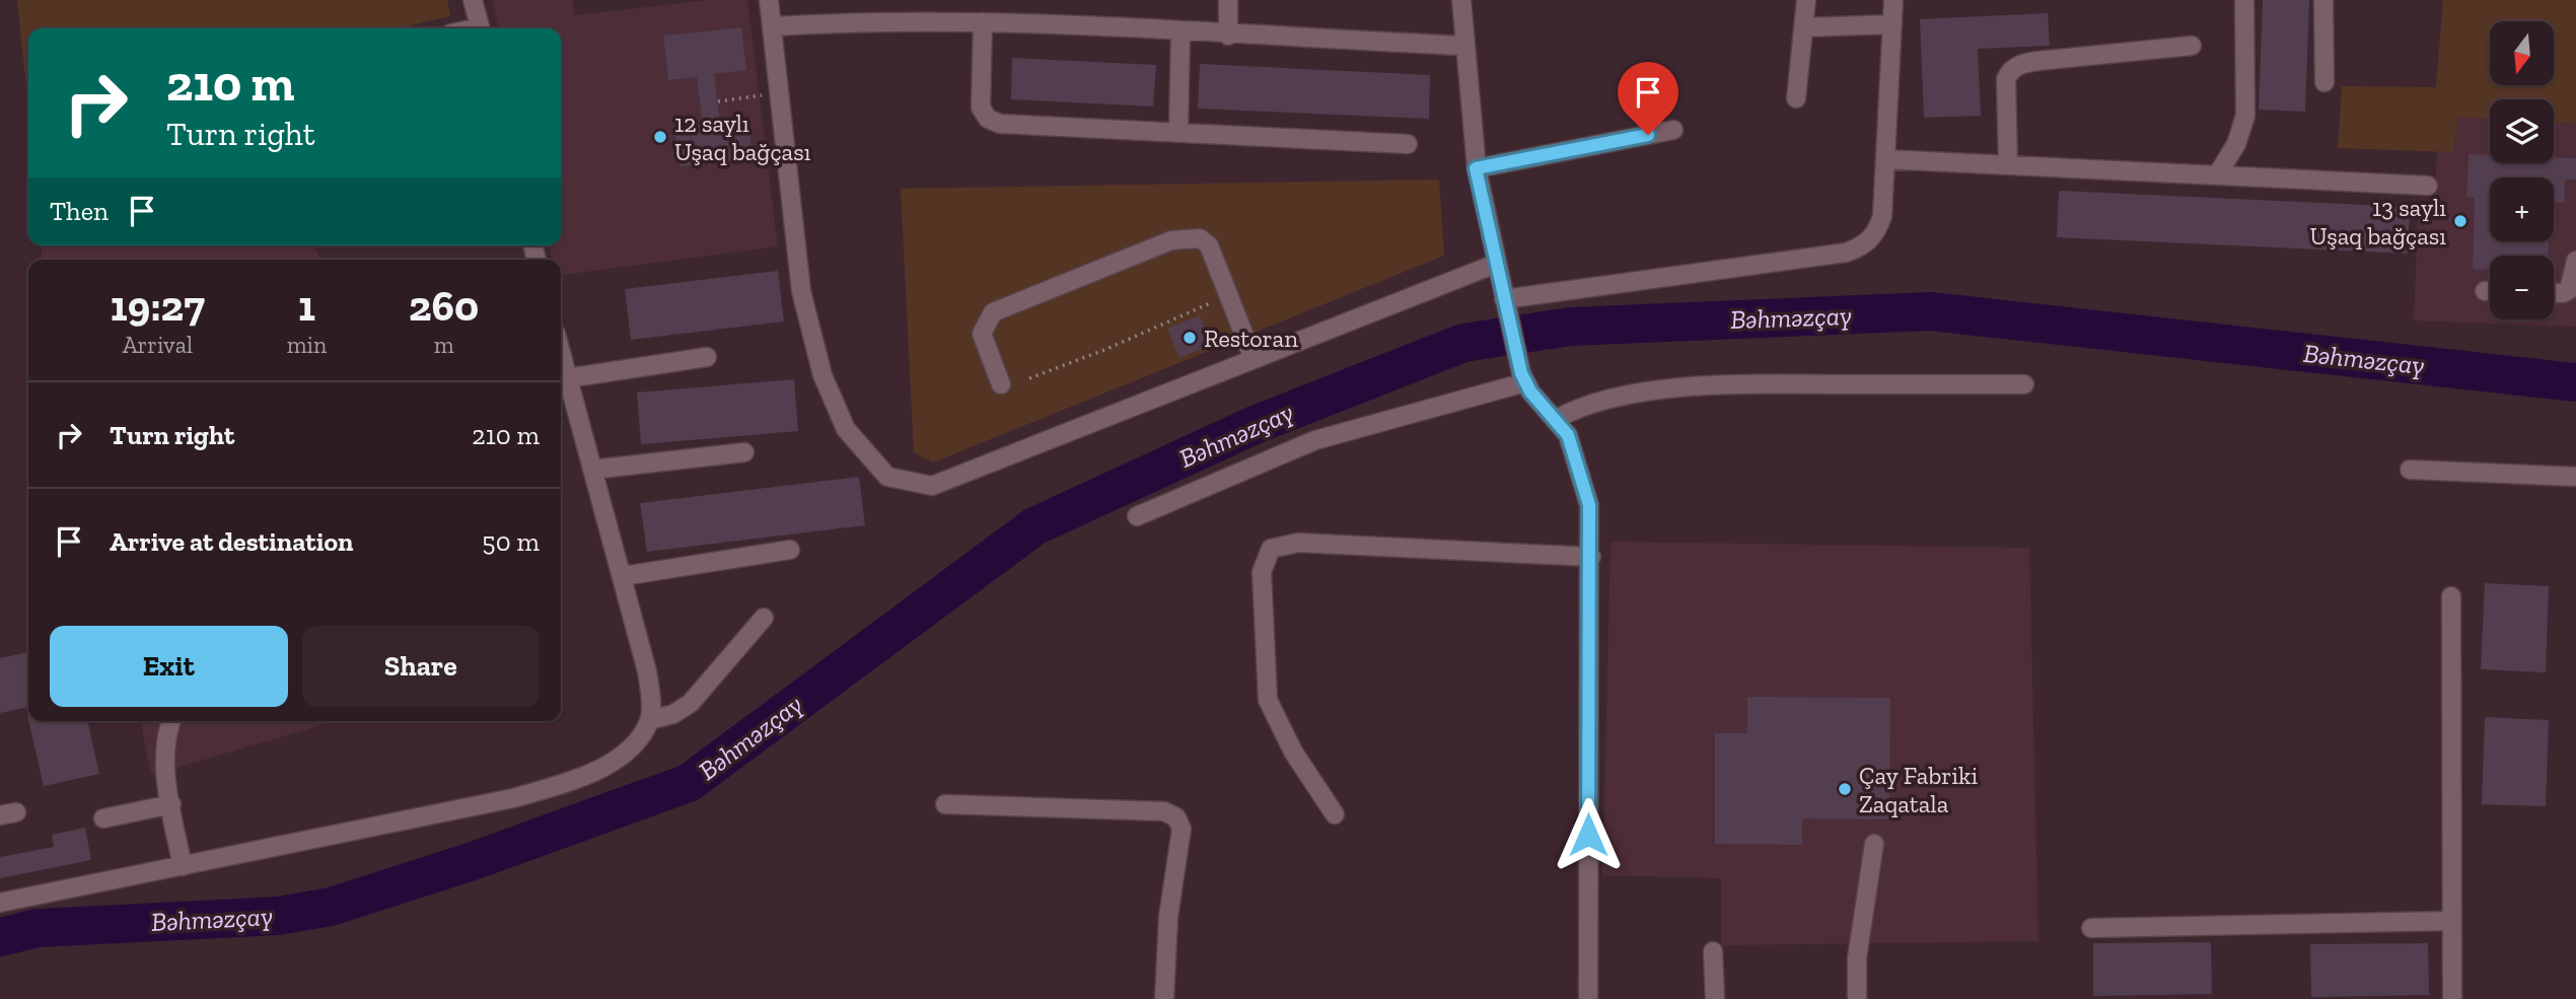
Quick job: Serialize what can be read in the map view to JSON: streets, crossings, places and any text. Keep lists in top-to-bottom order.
{
  "water": ["Bəhməzçay"],
  "places": [
    "12 saylı Uşaq bağçası",
    "13 saylı Uşaq bağçası",
    "Restoran",
    "Çay Fabriki Zaqatala"
  ],
  "north": "bottom",
  "page": {
    "map_buttons": ["+", "−"],
    "turn": ["210 m", "Turn right"],
    "then": "Then",
    "eta": [
      "19:27",
      "Arrival",
      "1",
      "min",
      "260",
      "m"
    ],
    "list": [
      {
        "name": "Turn right",
        "value": "210 m"
      },
      {
        "name": "Arrive at destination",
        "value": "50 m"
      }
    ],
    "buttons": ["Exit", "Share"]
  }
}
